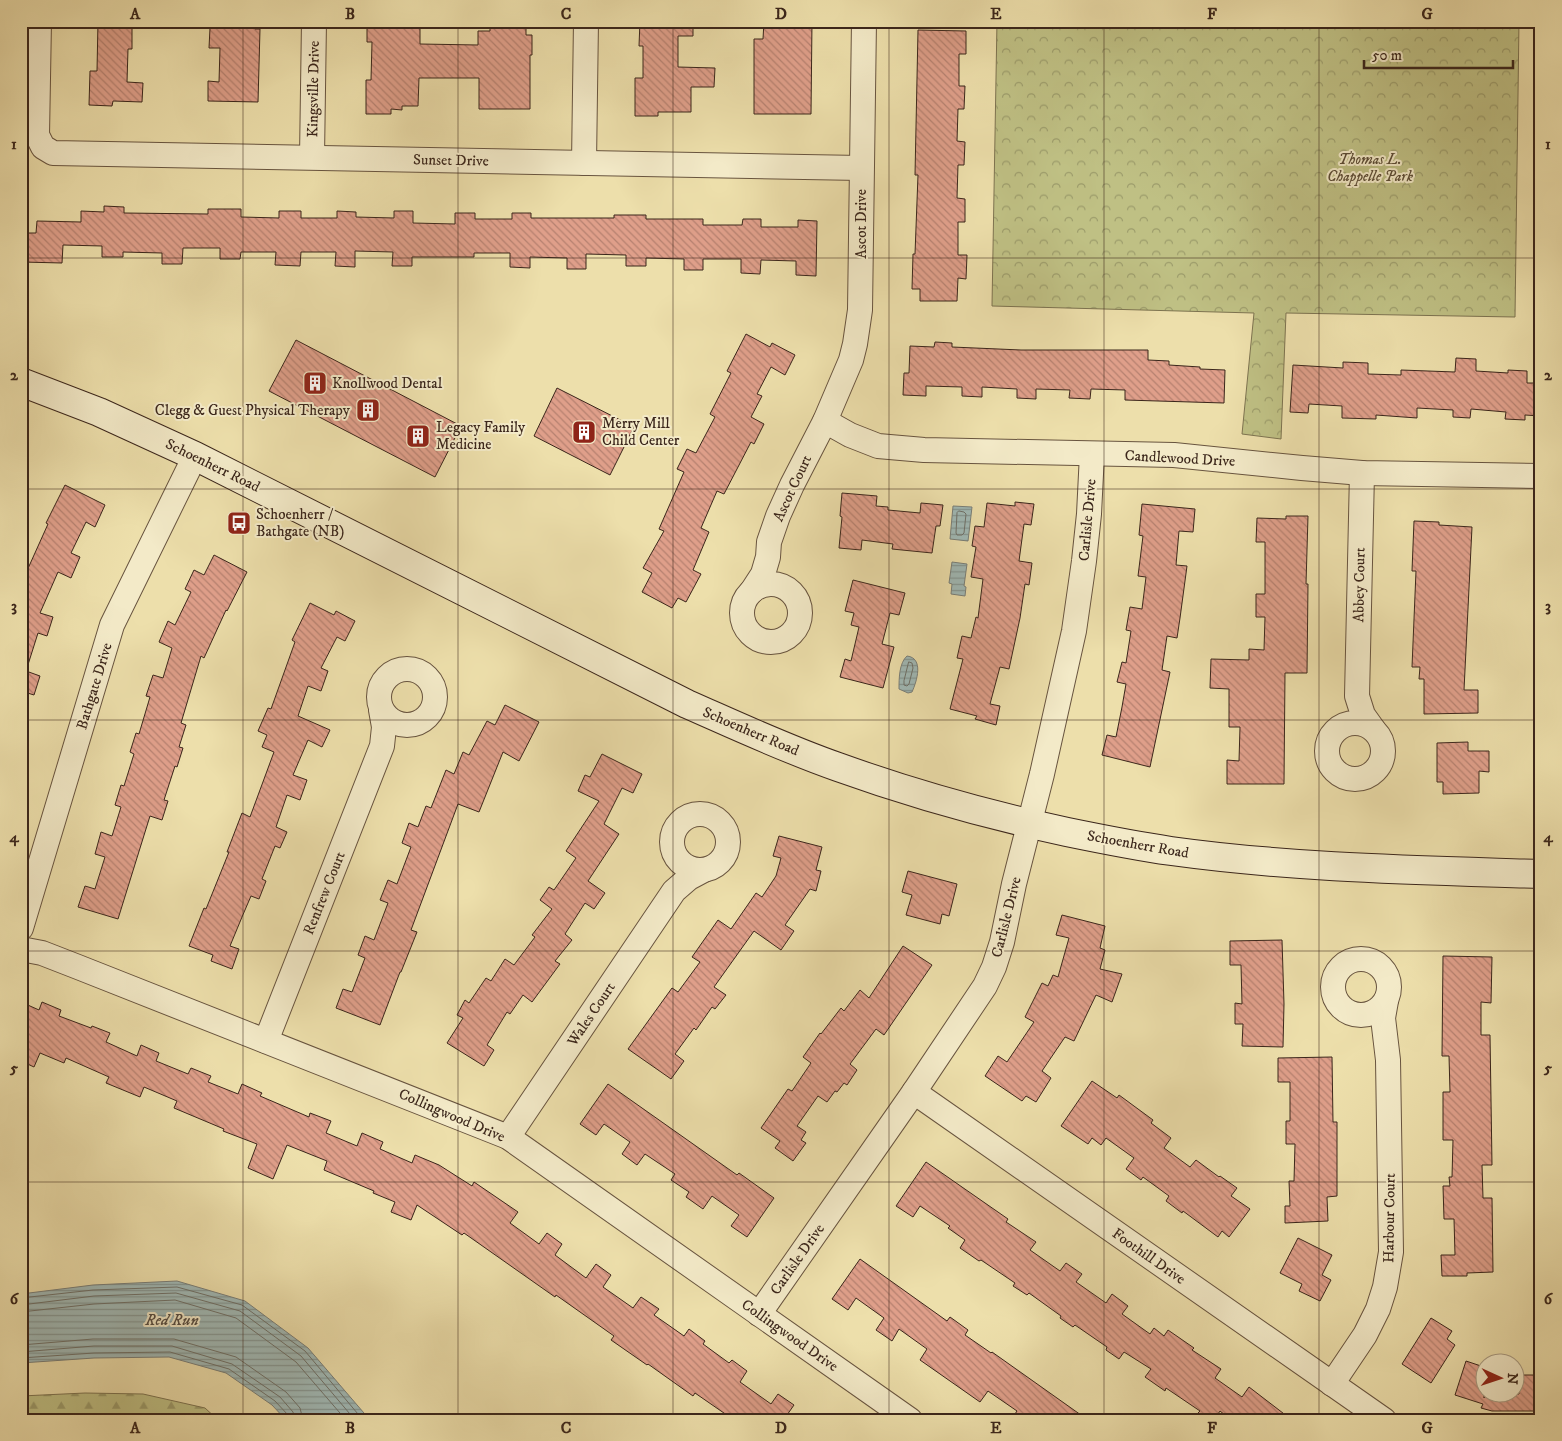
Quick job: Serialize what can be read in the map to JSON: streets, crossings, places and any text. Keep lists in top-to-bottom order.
{
  "streets": {
    "main road": ["Schoenherr Road"],
    "street": [
      "Kingsville Drive",
      "Sunset Drive",
      "Ascot Drive",
      "Candlewood Drive",
      "Ascot Court",
      "Carlisle Drive",
      "Abbey Court",
      "Bathgate Drive",
      "Renfrew Court",
      "Wales Court",
      "Collingwood Drive",
      "Harbour Court",
      "Foothill Drive"
    ]
  },
  "crossings": [
    ["Kingsville Drive", "Sunset Drive"],
    ["Sunset Drive", "Ascot Drive"],
    ["Ascot Drive", "Candlewood Drive"],
    ["Ascot Drive", "Ascot Court"],
    ["Candlewood Drive", "Ascot Court"],
    ["Candlewood Drive", "Carlisle Drive"],
    ["Candlewood Drive", "Abbey Court"],
    ["Schoenherr Road", "Carlisle Drive"],
    ["Schoenherr Road", "Bathgate Drive"],
    ["Carlisle Drive", "Collingwood Drive"],
    ["Carlisle Drive", "Foothill Drive"],
    ["Renfrew Court", "Collingwood Drive"],
    ["Wales Court", "Collingwood Drive"],
    ["Harbour Court", "Foothill Drive"]
  ],
  "water": ["Red Run"],
  "parks": ["Thomas L. Chappelle Park"],
  "places": {
    "building": [
      "Knollwood Dental",
      "Clegg & Guest Physical Therapy",
      "Merry Mill Child Center",
      "Legacy Family Medicine"
    ],
    "bus stop": ["Schoenherr / Bathgate (NB)"]
  },
  "scale_bar": "50 m",
  "north": "right",
  "grid": {
    "columns": [
      "A",
      "B",
      "C",
      "D",
      "E",
      "F",
      "G"
    ],
    "rows": [
      "1",
      "2",
      "3",
      "4",
      "5",
      "6"
    ]
  }
}
